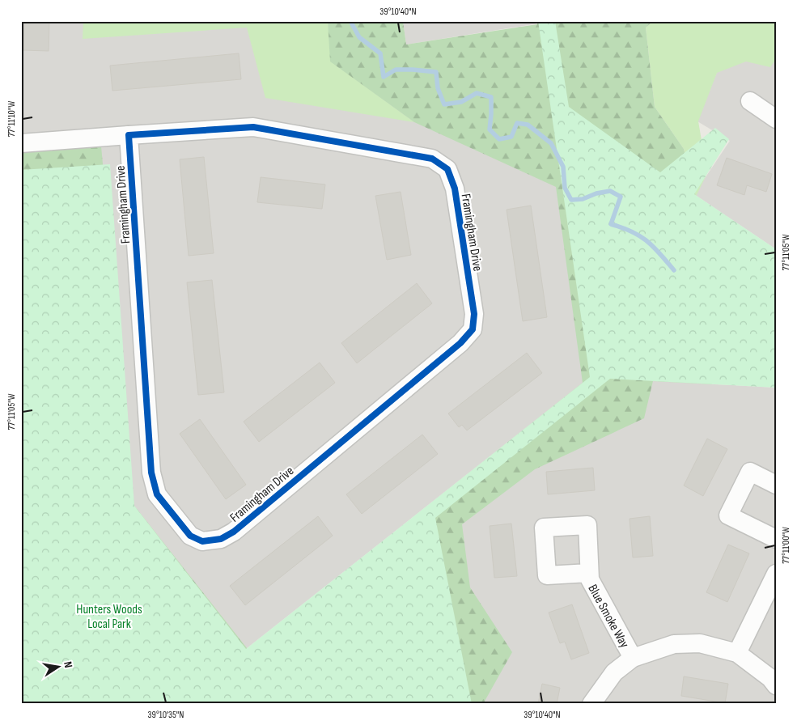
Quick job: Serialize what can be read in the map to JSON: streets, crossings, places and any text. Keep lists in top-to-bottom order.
{
  "streets": {
    "street": ["Framingham Drive", "Blue Smoke Way"]
  },
  "parks": ["Hunters Woods Local Park"],
  "north": "right",
  "coordinates": [
    "39°10'40\"N",
    "77°11'10\"W",
    "77°11'05\"W",
    "77°11'00\"W",
    "39°10'35\"N"
  ]
}
